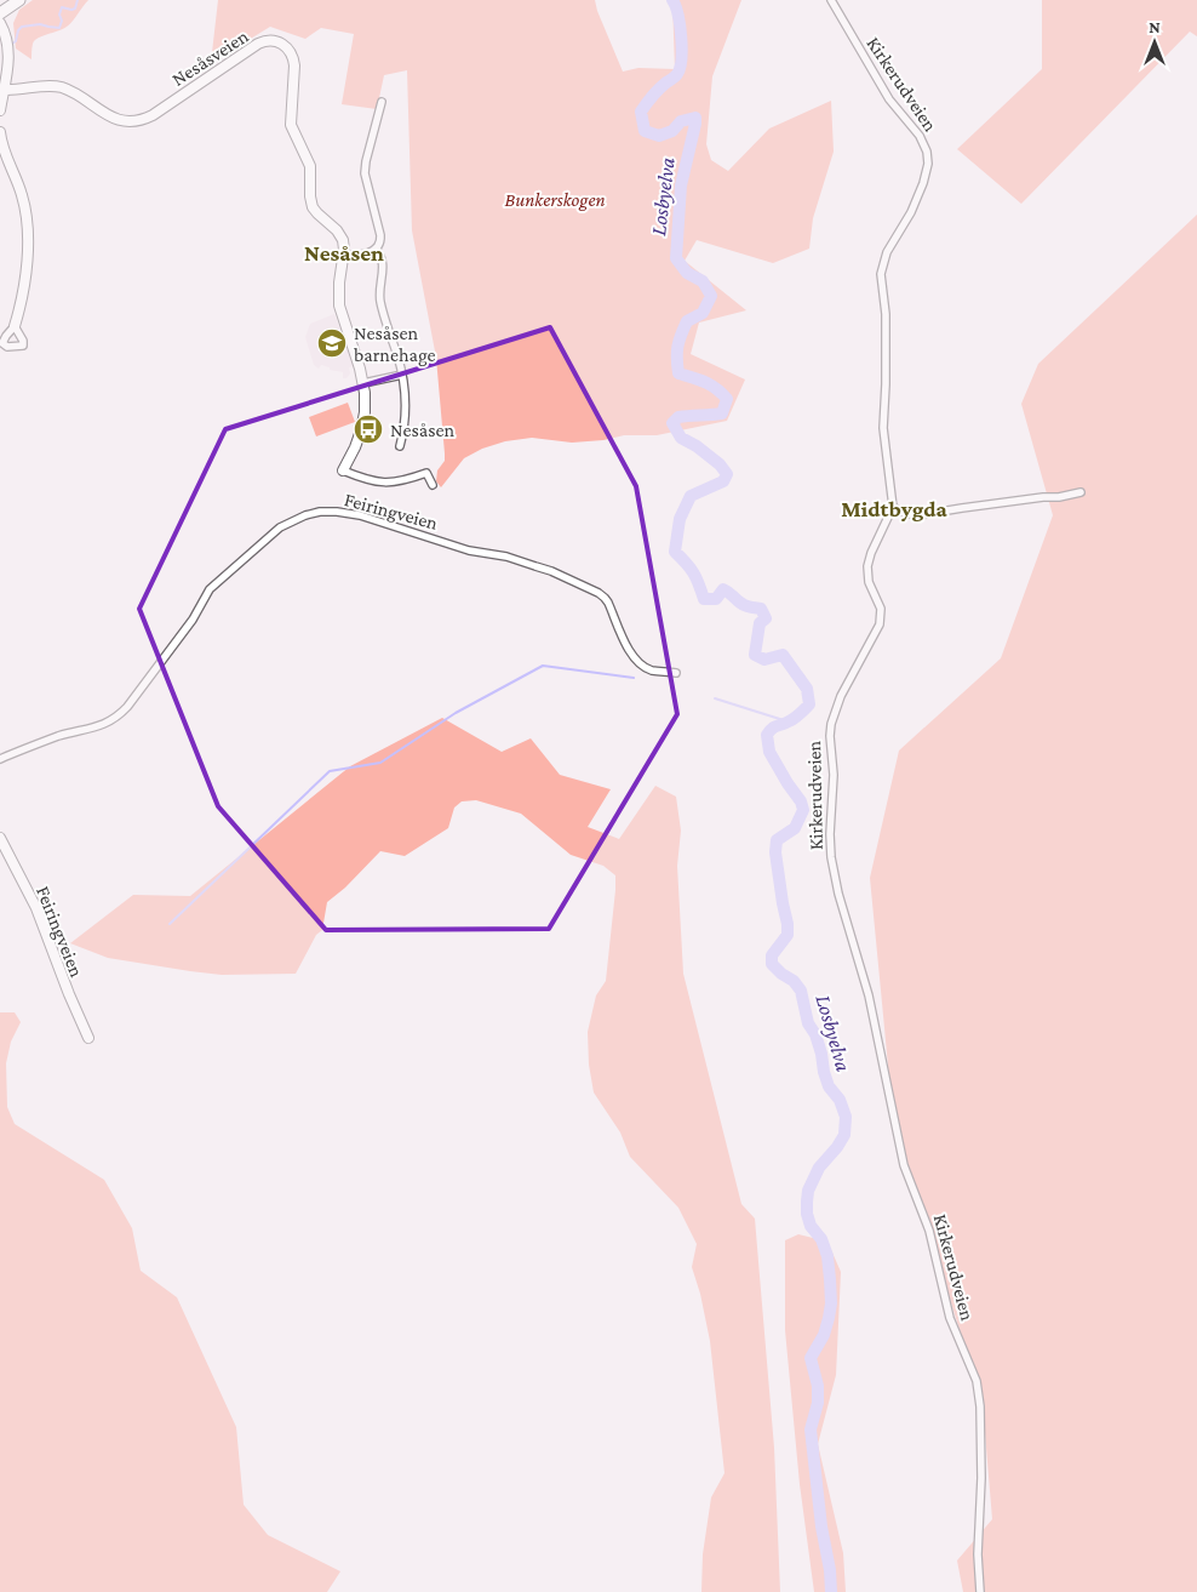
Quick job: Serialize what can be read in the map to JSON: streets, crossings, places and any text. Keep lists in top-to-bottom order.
{
  "streets": {
    "street": ["Nesåsveien", "Kirkerudveien", "Feiringveien"]
  },
  "districts": ["Nesåsen", "Midtbygda"],
  "water": ["Losbyelva"],
  "parks": ["Bunkerskogen"],
  "places": {
    "school or university": ["Nesåsen barnehage"],
    "bus stop": ["Nesåsen"]
  },
  "north": "top"
}
